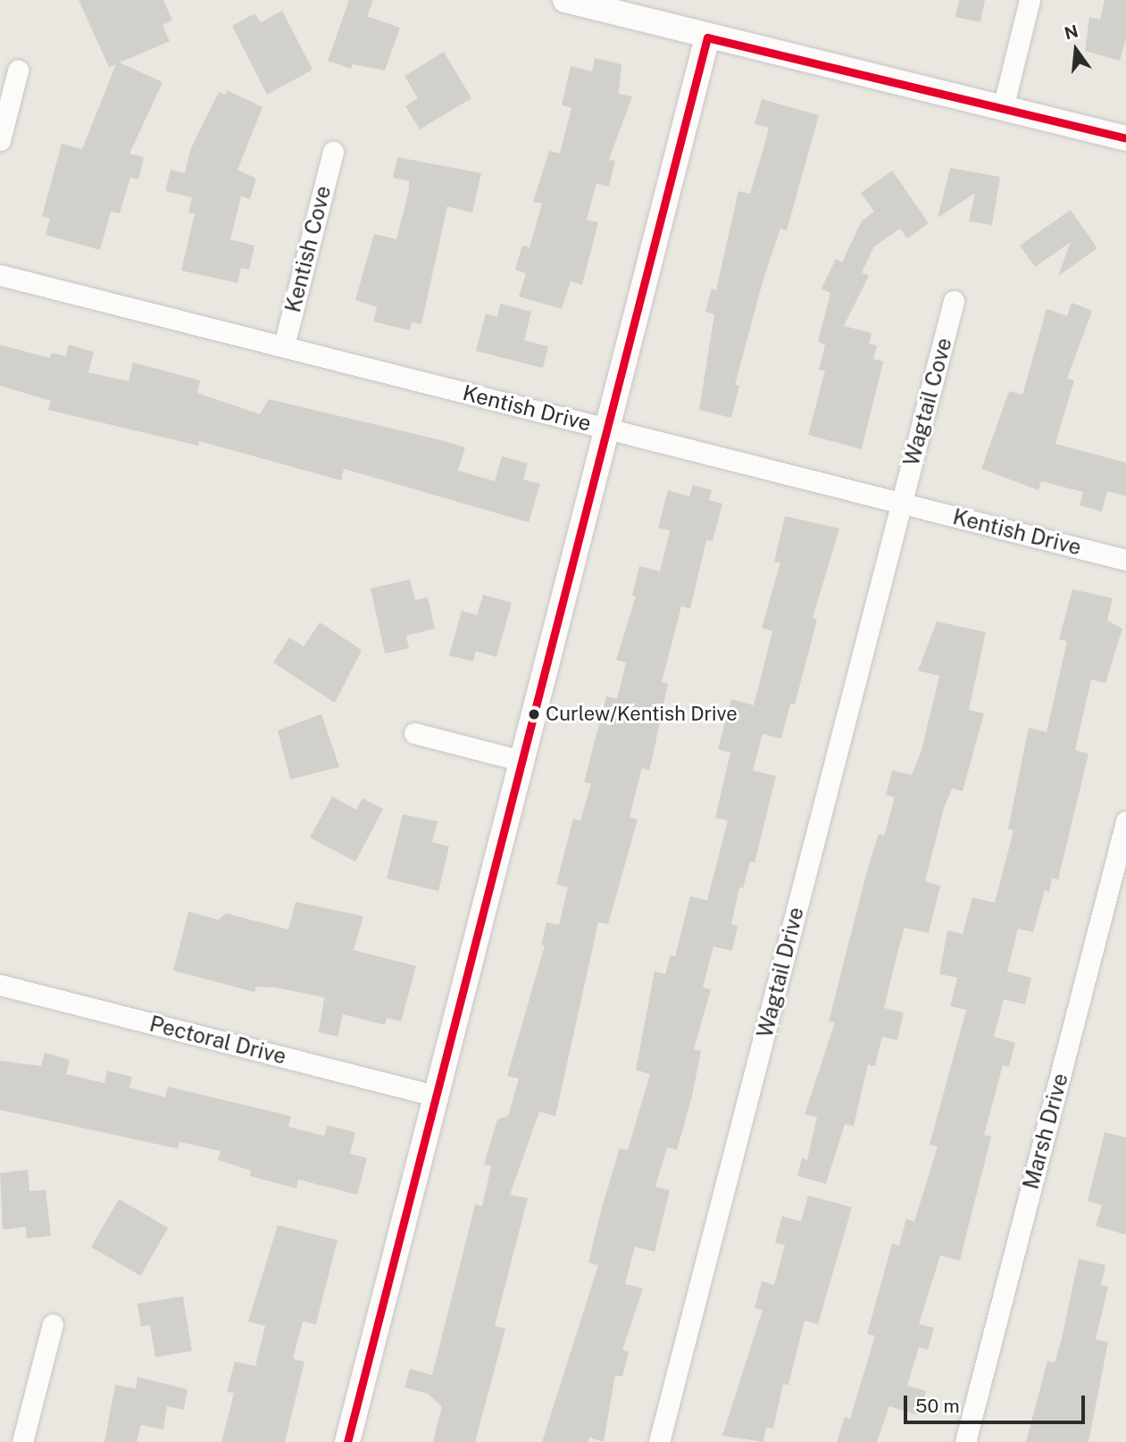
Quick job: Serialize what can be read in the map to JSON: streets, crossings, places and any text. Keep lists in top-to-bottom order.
{
  "streets": {
    "street": [
      "Kentish Cove",
      "Wagtail Cove",
      "Kentish Drive",
      "Wagtail Drive",
      "Pectoral Drive",
      "Marsh Drive"
    ]
  },
  "crossings": [
    ["Kentish Cove", "Kentish Drive"],
    ["Wagtail Cove", "Kentish Drive"],
    ["Wagtail Cove", "Wagtail Drive"],
    ["Kentish Drive", "Wagtail Drive"]
  ],
  "places": ["Curlew/Kentish Drive"],
  "scale_bar": "50 m",
  "north": "top"
}
